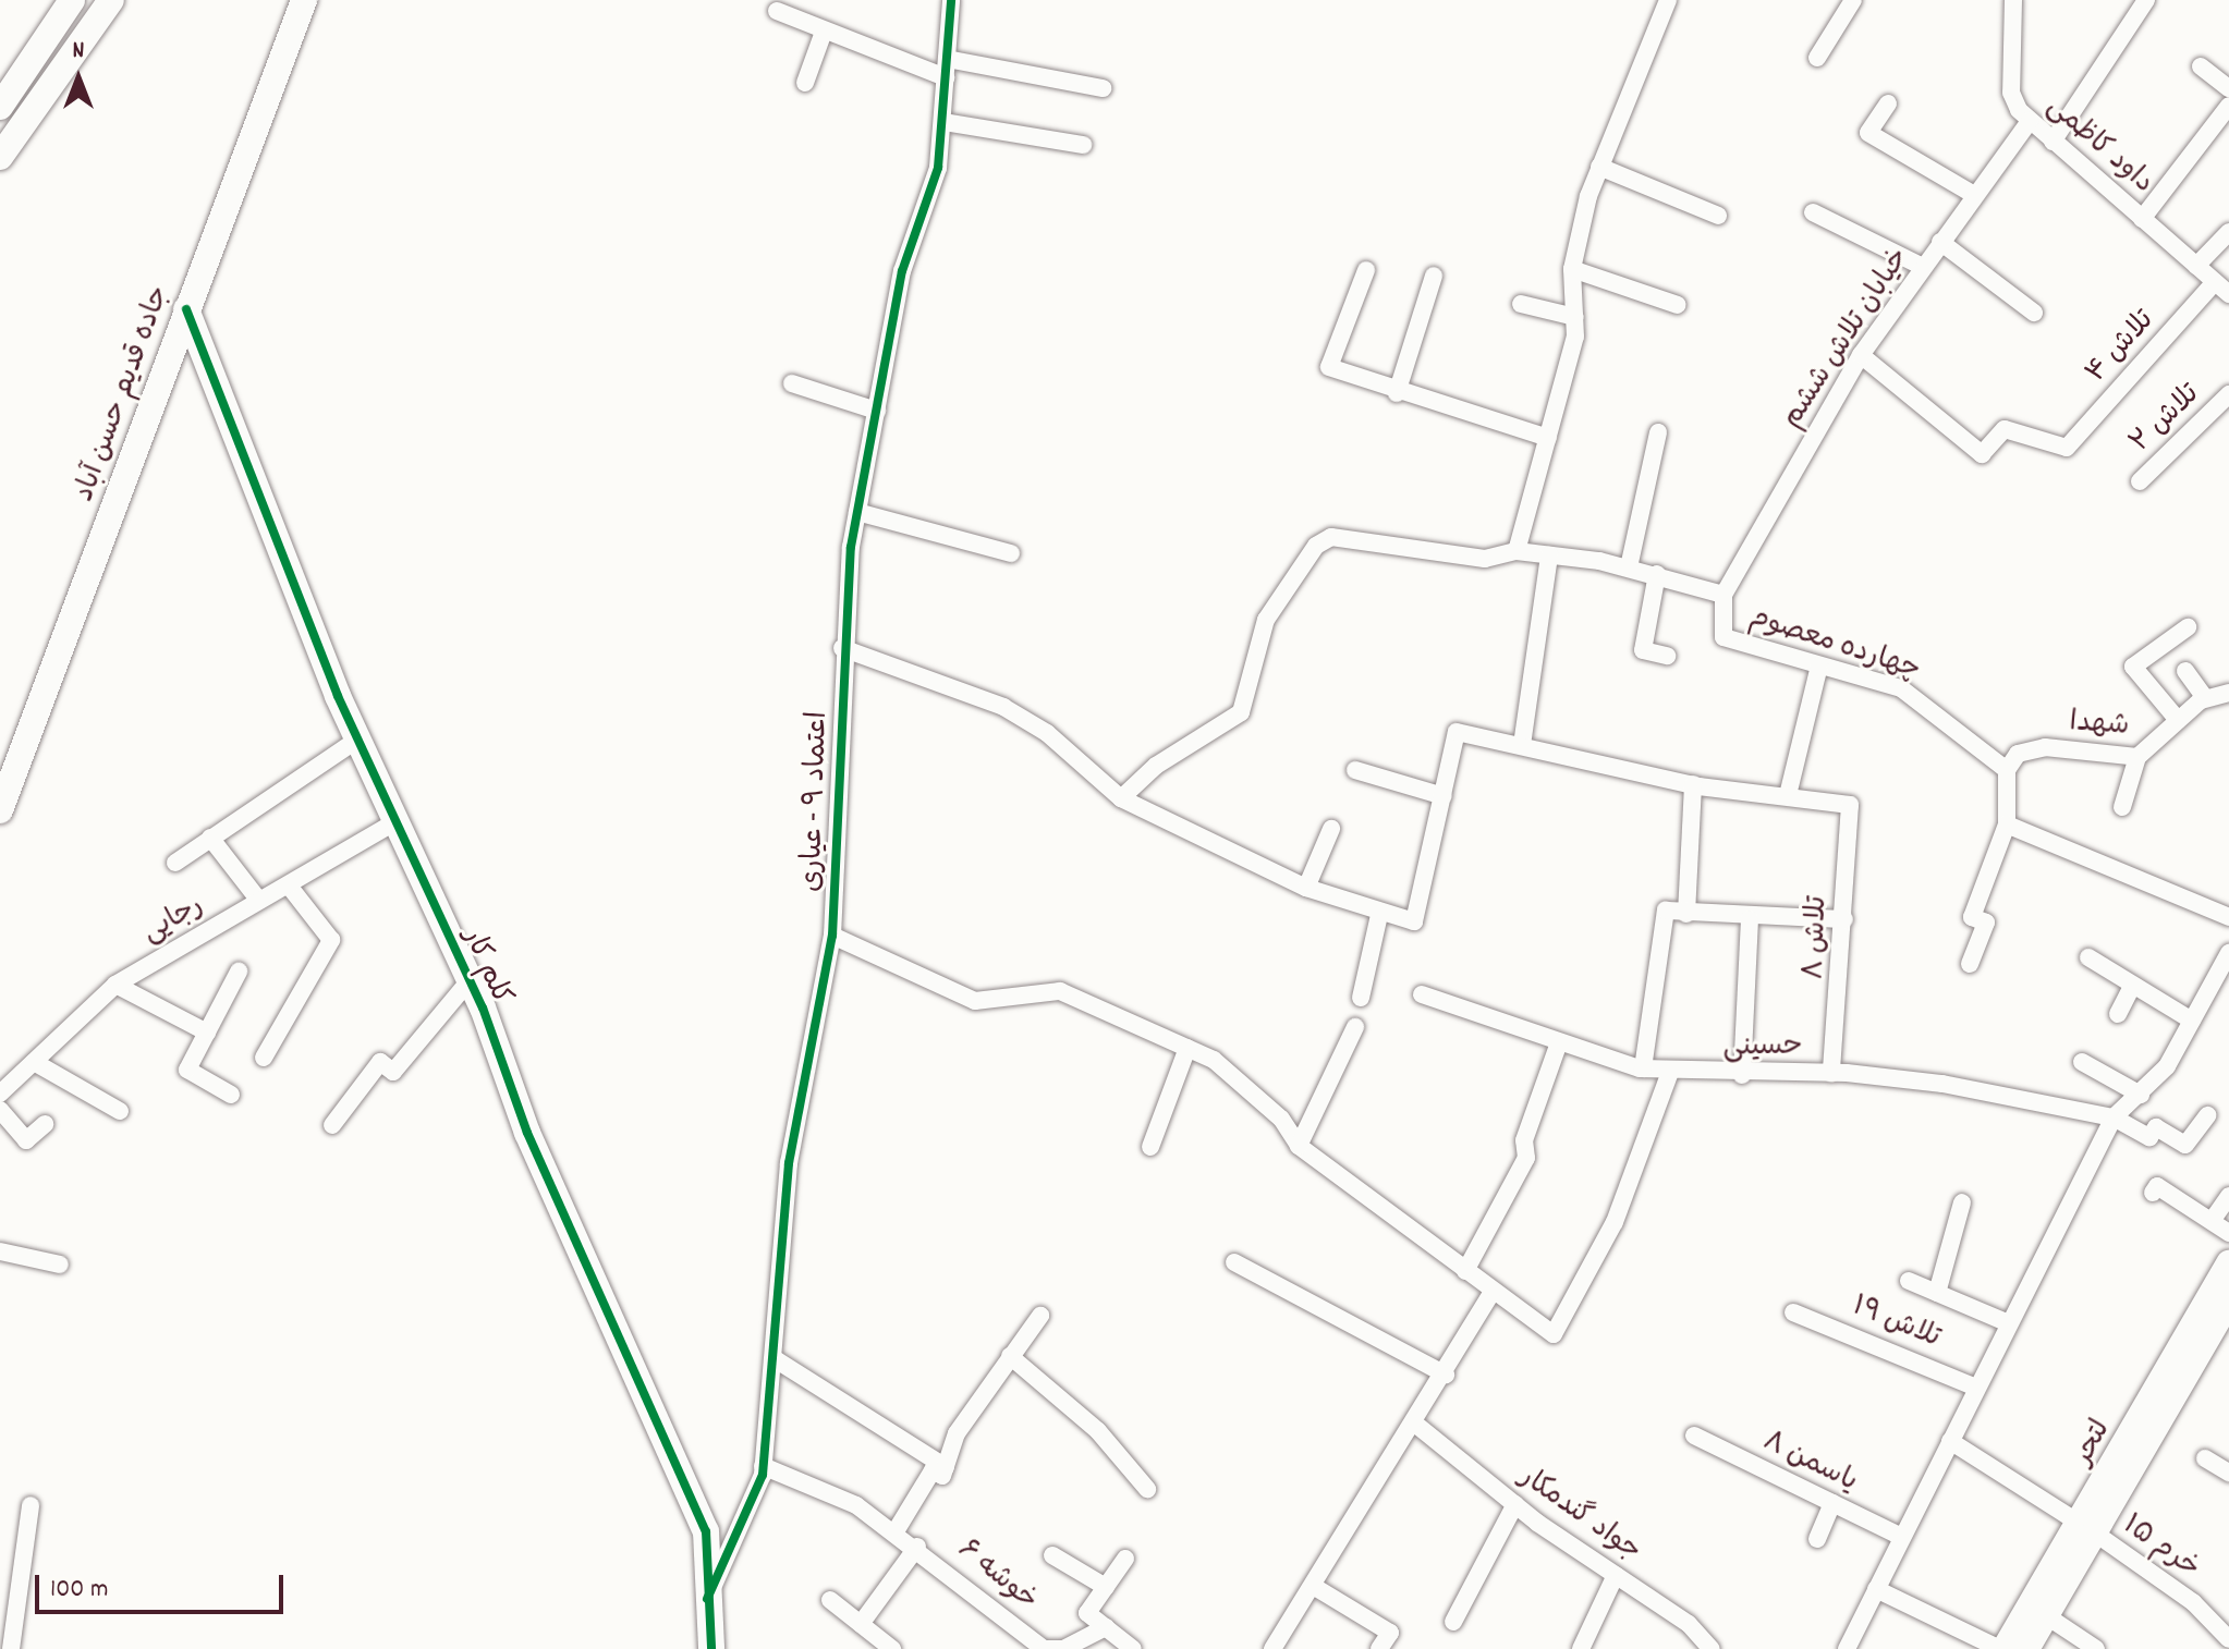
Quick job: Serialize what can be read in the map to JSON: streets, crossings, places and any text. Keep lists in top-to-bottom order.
{
  "streets": {
    "street": [
      "داود کاظمی",
      "خیابان تلاش ششم",
      "تلاش ۴",
      "جاده قدیم حسن آباد",
      "تلاش ۲",
      "چهارده معصوم",
      "شهدا",
      "اعتماد ۹ - عیاری",
      "رجایی",
      "تلاش ۸",
      "کلم کار",
      "حسینی",
      "تلاش ۱۹",
      "لتحر",
      "یاسمن ۸",
      "جواد گندمکار",
      "خرم ۱۵",
      "خوشه ۶"
    ]
  },
  "crossings": [
    ["داود کاظمی", "خیابان تلاش ششم"],
    ["داود کاظمی", "تلاش ۴"],
    ["خیابان تلاش ششم", "تلاش ۴"],
    ["خیابان تلاش ششم", "چهارده معصوم"],
    ["جاده قدیم حسن آباد", "کلم کار"],
    ["چهارده معصوم", "شهدا"],
    ["اعتماد ۹ - عیاری", "کلم کار"],
    ["اعتماد ۹ - عیاری", "خوشه ۶"],
    ["رجایی", "کلم کار"],
    ["تلاش ۸", "حسینی"],
    ["لتحر", "خرم ۱۵"]
  ],
  "scale_bar": "100 m",
  "north": "top"
}
